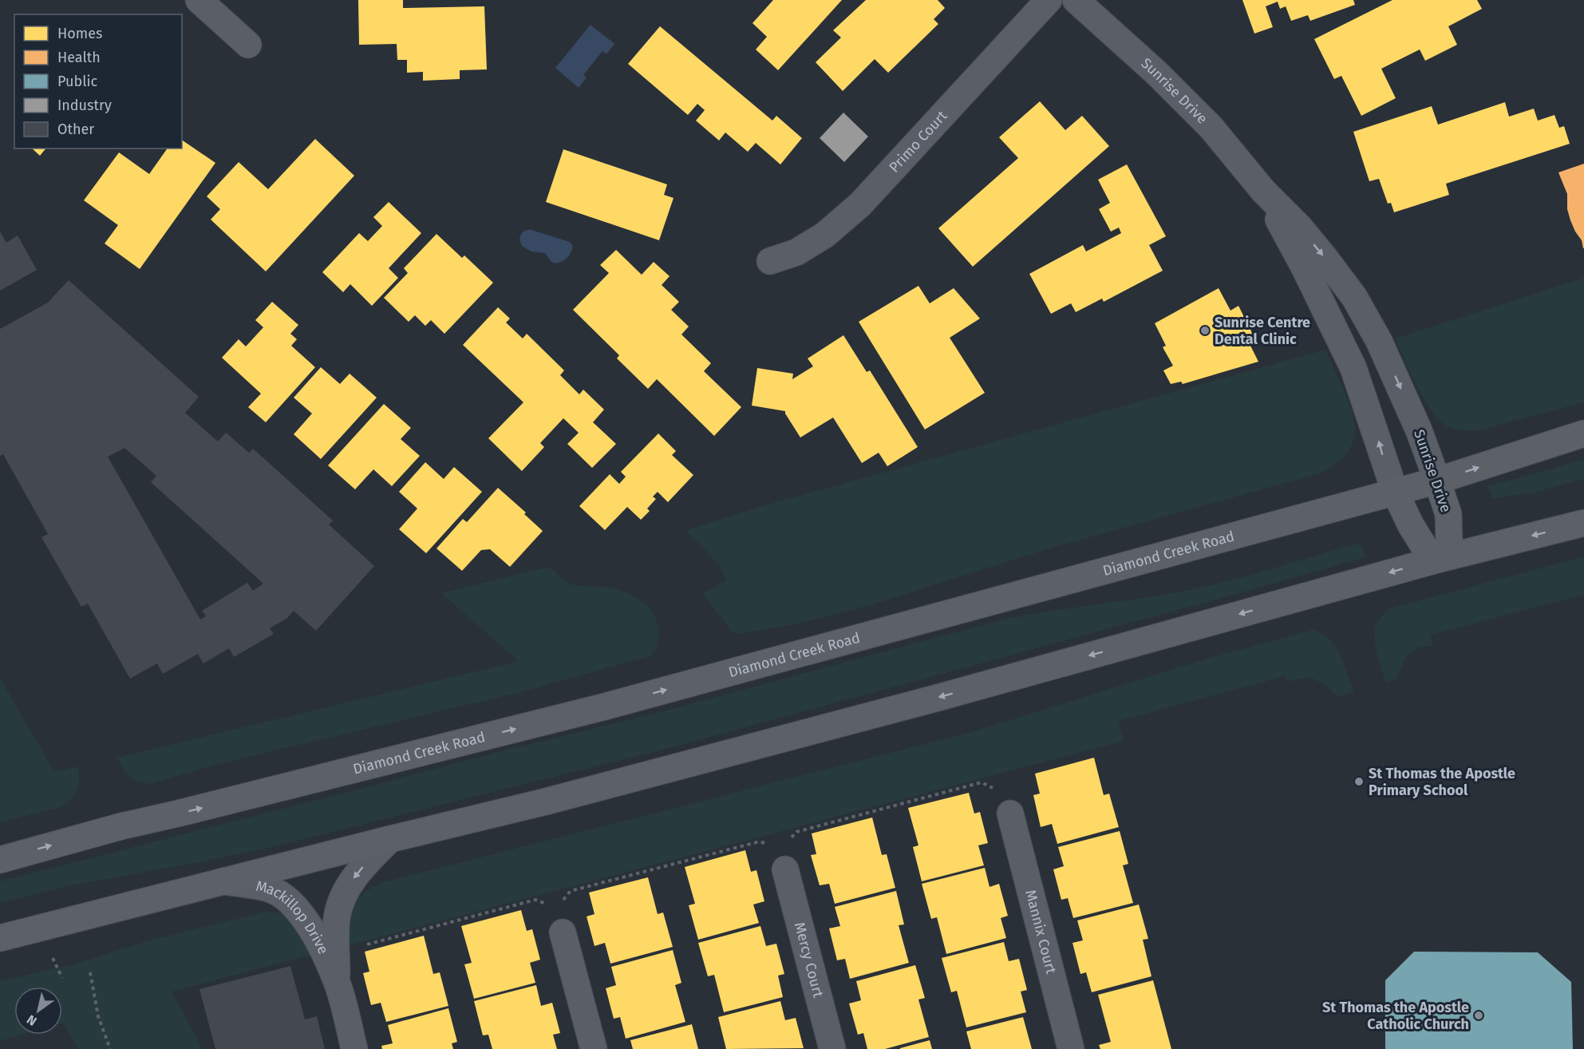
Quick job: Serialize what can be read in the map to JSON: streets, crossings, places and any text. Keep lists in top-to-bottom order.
{
  "streets": {
    "main road": ["Sunrise Drive", "Diamond Creek Road"],
    "street": [
      "Primo Court",
      "Mackillop Drive",
      "Mannix Court",
      "Mercy Court"
    ]
  },
  "crossings": [
    ["Sunrise Drive", "Diamond Creek Road"]
  ],
  "one_way": ["Mackillop Drive"],
  "places": ["Sunrise Centre Dental Clinic", "St Thomas the Apostle Primary School", "St Thomas the Apostle Catholic Church"],
  "legend": [
    "Homes",
    "Health",
    "Public",
    "Industry",
    "Other"
  ],
  "north": "bottom left"
}
